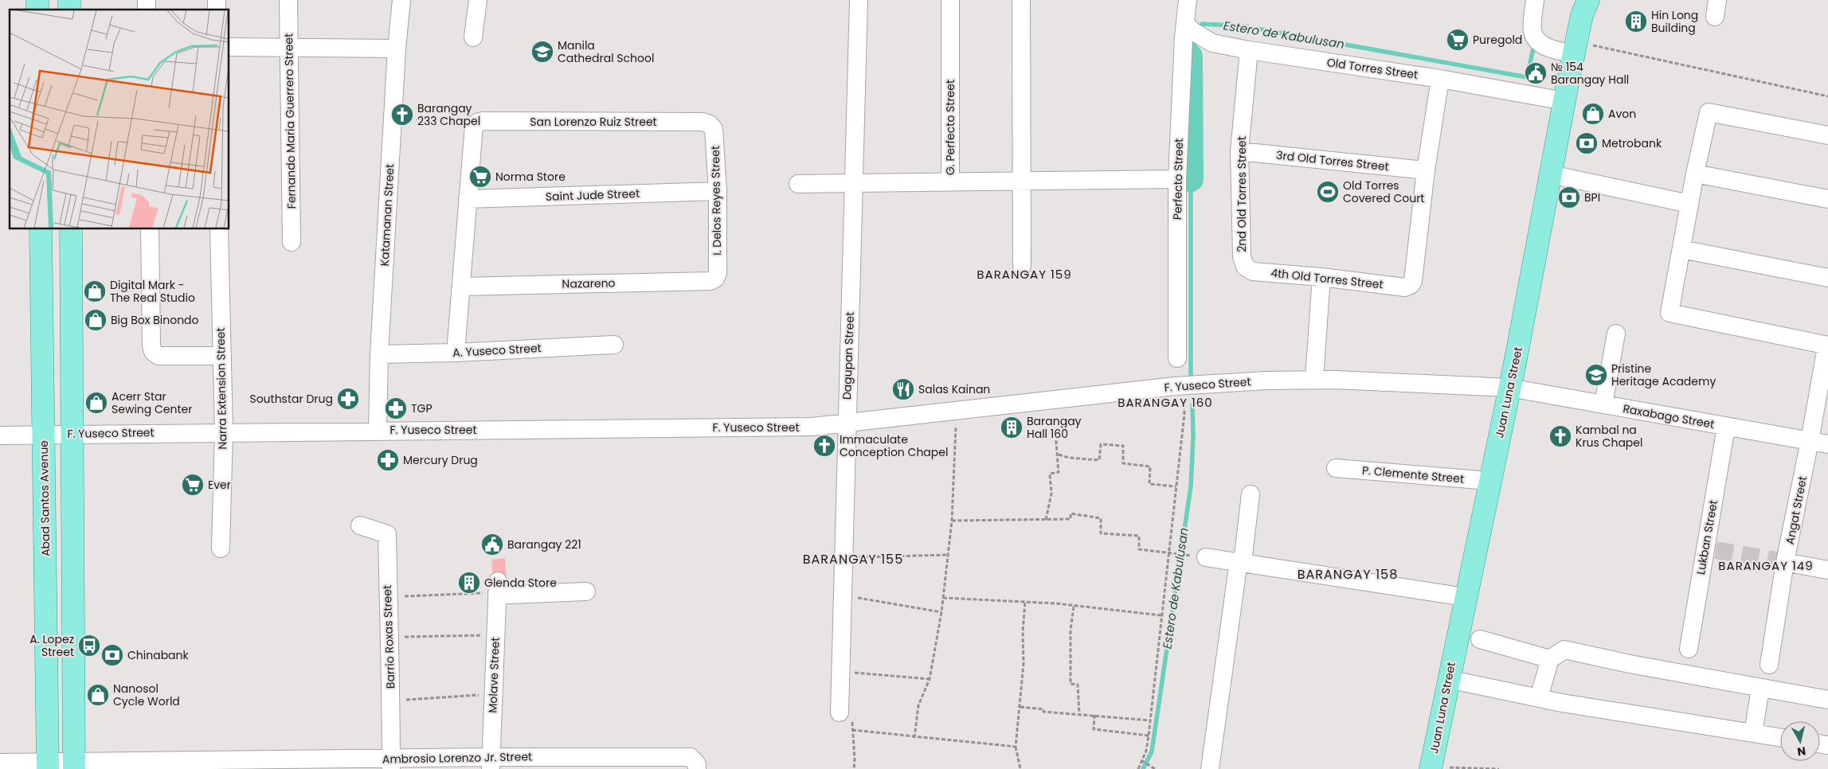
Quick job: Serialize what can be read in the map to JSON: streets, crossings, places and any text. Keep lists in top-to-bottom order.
{
  "streets": {
    "main road": ["Juan Luna Street", "Abad Santos Avenue"],
    "street": [
      "Old Torres Street",
      "Fernando Maria Guerrero Street",
      "San Lorenzo Ruiz Street",
      "G. Perfecto Street",
      "3rd Old Torres Street",
      "Perfecto Street",
      "2nd Old Torres Street",
      "Saint Jude Street",
      "I. Delos Reyes Street",
      "Katamanan Street",
      "4th Old Torres Street",
      "Nazareno",
      "A. Yuseco Street",
      "Dagupan Street",
      "F. Yuseco Street",
      "Narra Extension Street",
      "Raxabago Street",
      "P. Clemente Street",
      "Angat Street",
      "Lukban Street",
      "Barrio Roxas Street",
      "Molave Street",
      "Ambrosio Lorenzo Jr. Street"
    ]
  },
  "crossings": [
    ["Old Torres Street", "Perfecto Street"],
    ["Old Torres Street", "2nd Old Torres Street"],
    ["Old Torres Street", "Juan Luna Street"],
    ["San Lorenzo Ruiz Street", "Saint Jude Street"],
    ["San Lorenzo Ruiz Street", "I. Delos Reyes Street"],
    ["G. Perfecto Street", "Dagupan Street"],
    ["3rd Old Torres Street", "2nd Old Torres Street"],
    ["3rd Old Torres Street", "4th Old Torres Street"],
    ["2nd Old Torres Street", "4th Old Torres Street"],
    ["Saint Jude Street", "I. Delos Reyes Street"],
    ["I. Delos Reyes Street", "Nazareno"],
    ["Katamanan Street", "A. Yuseco Street"],
    ["Katamanan Street", "F. Yuseco Street"],
    ["Dagupan Street", "F. Yuseco Street"],
    ["F. Yuseco Street", "Narra Extension Street"],
    ["F. Yuseco Street", "Juan Luna Street"],
    ["F. Yuseco Street", "Raxabago Street"],
    ["F. Yuseco Street", "Abad Santos Avenue"],
    ["Juan Luna Street", "Raxabago Street"],
    ["Juan Luna Street", "P. Clemente Street"],
    ["Raxabago Street", "Angat Street"],
    ["Raxabago Street", "Lukban Street"],
    ["Abad Santos Avenue", "Ambrosio Lorenzo Jr. Street"],
    ["Barrio Roxas Street", "Ambrosio Lorenzo Jr. Street"],
    ["Molave Street", "Ambrosio Lorenzo Jr. Street"]
  ],
  "districts": [
    "BARANGAY 159",
    "BARANGAY 160",
    "BARANGAY 155",
    "BARANGAY 149",
    "BARANGAY 158"
  ],
  "water": ["Estero de Kabulusan"],
  "places": {
    "building": ["Hin Long Building", "Barangay Hall 160", "Glenda Store"],
    "supermarket": ["Puregold", "Norma Store", "Ever"],
    "school or university": ["Manila Cathedral School", "Pristine Heritage Academy"],
    "public building": ["№ 154 Barangay Hall", "Barangay 221"],
    "shop": [
      "Avon",
      "Digital Mark - The Real Studio",
      "Big Box Binondo",
      "Acerr Star Sewing Center",
      "Nanosol Cycle World"
    ],
    "church": ["Barangay 233 Chapel", "Kambal na Krus Chapel", "Immaculate Conception Chapel"],
    "bank": ["Metrobank", "BPI", "Chinabank"],
    "sports": ["Old Torres Covered Court"],
    "restaurant": ["Salas Kainan"],
    "pharmacy": ["Southstar Drug", "TGP", "Mercury Drug"],
    "bus stop": ["A. Lopez Street"]
  },
  "north": "bottom"
}
